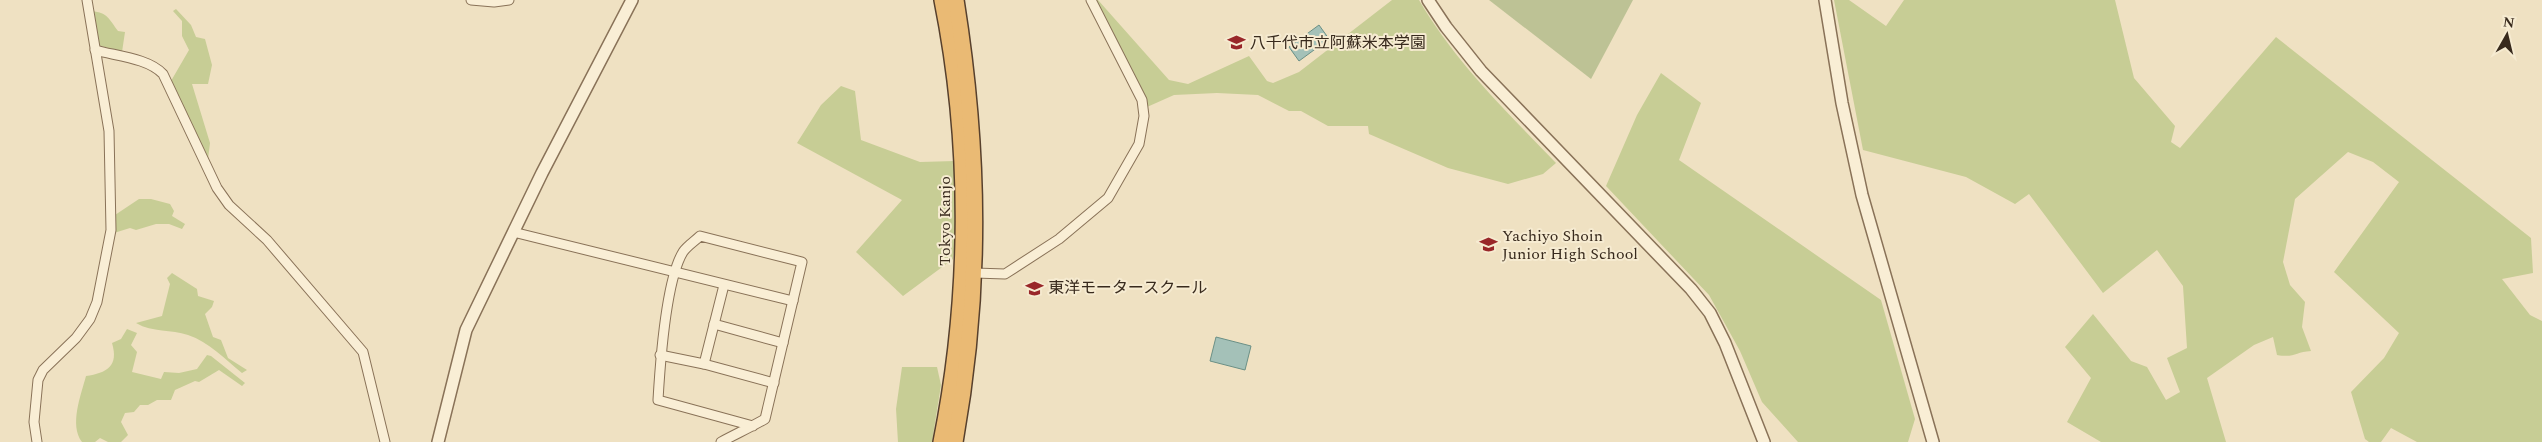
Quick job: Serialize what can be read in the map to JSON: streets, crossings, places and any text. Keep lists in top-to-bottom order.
{
  "streets": {
    "highway": ["Tokyo Kanjo"]
  },
  "places": {
    "school or university": ["八千代市立阿蘇米本学園", "Yachiyo Shoin Junior High School", "東洋モータースクール"]
  },
  "north": "top"
}
